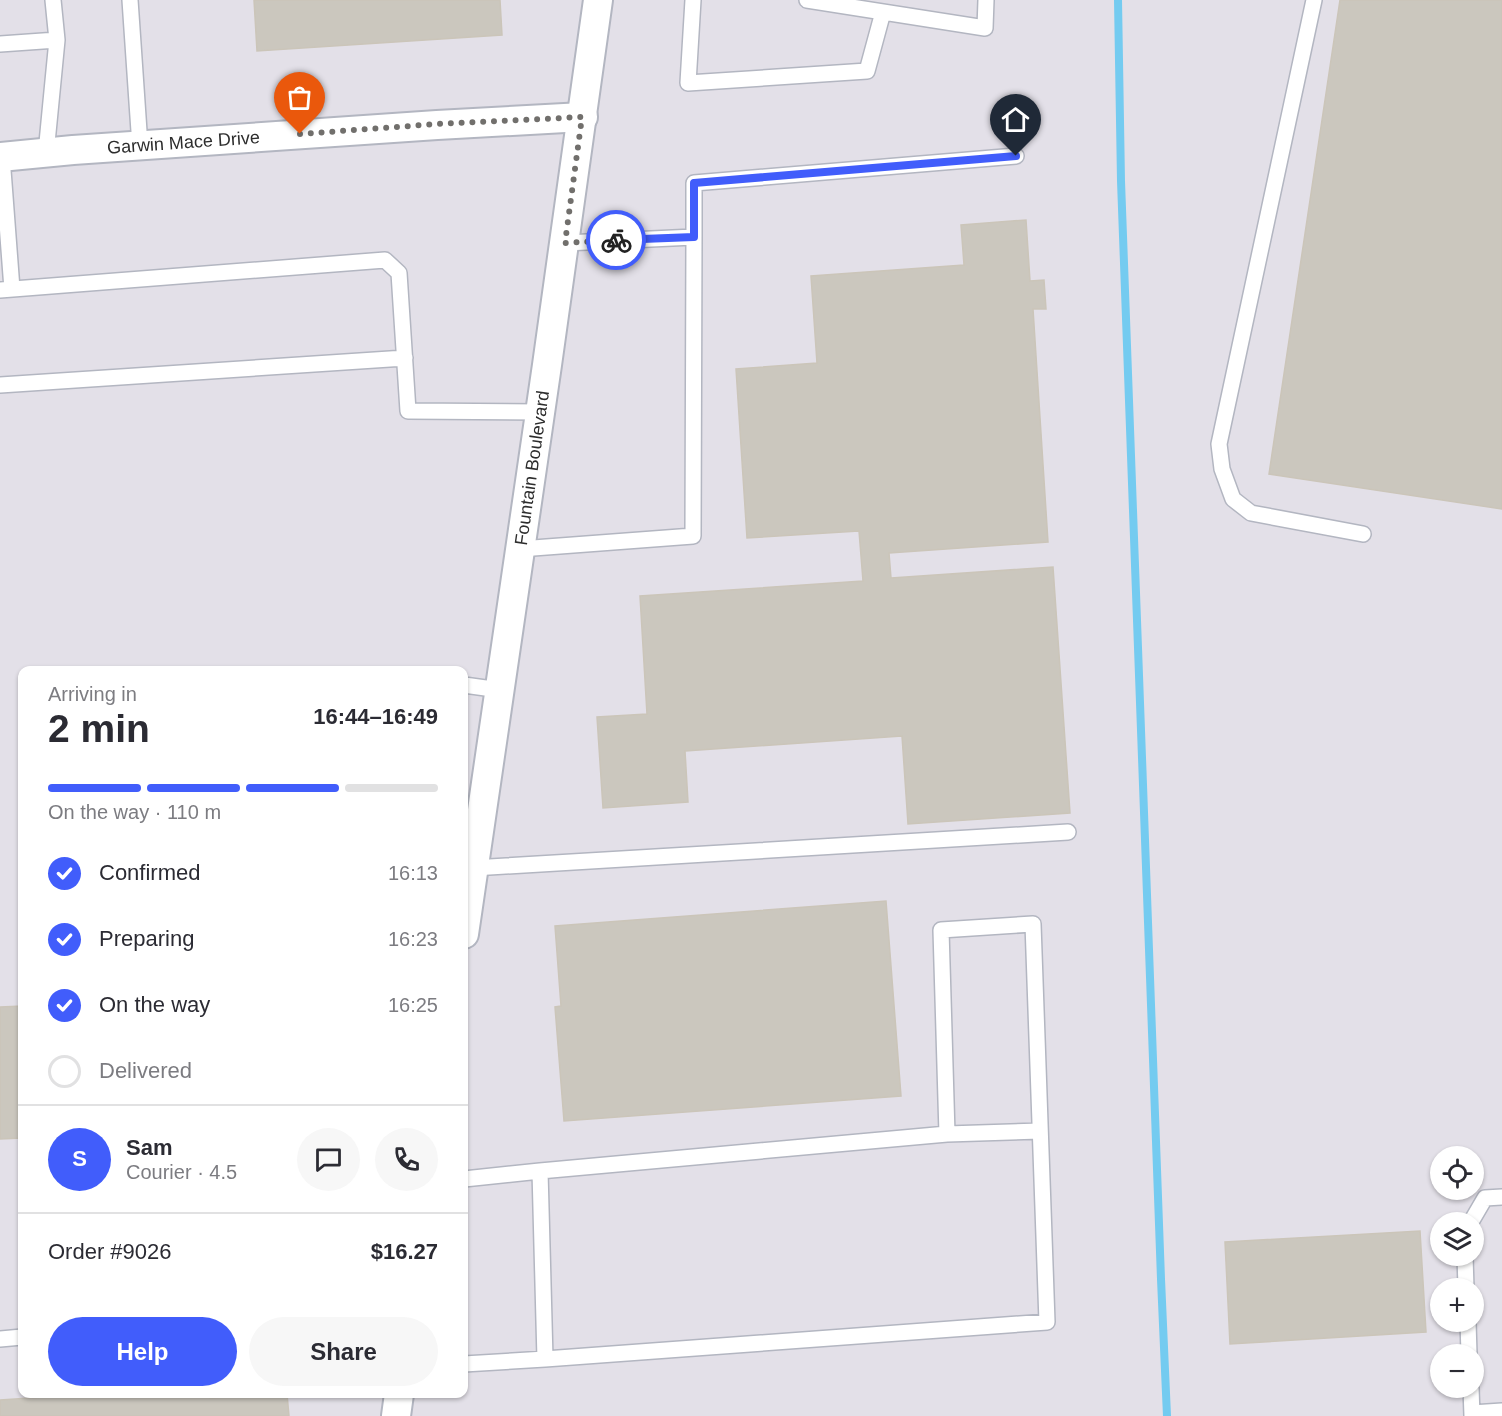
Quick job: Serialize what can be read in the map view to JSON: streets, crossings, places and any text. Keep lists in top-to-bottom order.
{
  "streets": {
    "street": ["Garwin Mace Drive", "Fountain Boulevard"]
  },
  "crossings": [
    ["Garwin Mace Drive", "Fountain Boulevard"]
  ],
  "page": {
    "heading": ["2 min", "Arriving in", "16:44–16:49"],
    "panel": [
      "Sam",
      "Courier · 4.5",
      "Order #9026",
      "$16.27"
    ],
    "bar": "On the way · 110 m",
    "list": [
      ["Confirmed", "16:13"],
      ["Preparing", "16:23"],
      ["On the way", "16:25"],
      "Delivered"
    ],
    "round": "S",
    "map_buttons": ["+", "−"],
    "buttons": ["Help", "Share"]
  }
}
